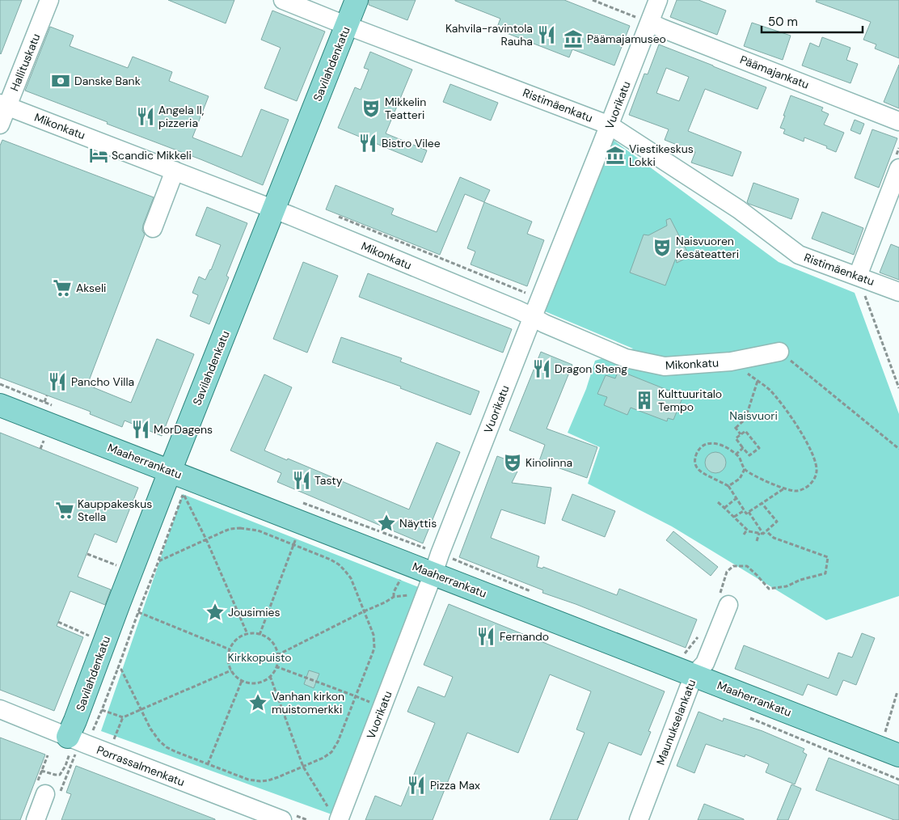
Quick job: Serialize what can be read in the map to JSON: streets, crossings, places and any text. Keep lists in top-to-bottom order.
{
  "streets": {
    "main road": ["Savilahdenkatu", "Maaherrankatu"],
    "street": [
      "Hallituskatu",
      "Päämajankatu",
      "Ristimäenkatu",
      "Vuorikatu",
      "Mikonkatu",
      "Maunukselankatu",
      "Porrassalmenkatu"
    ]
  },
  "crossings": [
    ["Hallituskatu", "Mikonkatu"],
    ["Savilahdenkatu", "Ristimäenkatu"],
    ["Savilahdenkatu", "Mikonkatu"],
    ["Savilahdenkatu", "Maaherrankatu"],
    ["Savilahdenkatu", "Porrassalmenkatu"],
    ["Päämajankatu", "Vuorikatu"],
    ["Ristimäenkatu", "Vuorikatu"],
    ["Vuorikatu", "Mikonkatu"],
    ["Vuorikatu", "Maaherrankatu"],
    ["Maaherrankatu", "Maunukselankatu"]
  ],
  "parks": ["Naisvuori", "Kirkkopuisto"],
  "places": {
    "restaurant": [
      "Kahvila-ravintola Rauha",
      "Angela II, pizzeria",
      "Bistro Vilee",
      "Dragon Sheng",
      "Pancho Villa",
      "MorDagens",
      "Tasty",
      "Fernando",
      "Pizza Max"
    ],
    "museum": ["Päämajamuseo", "Viestikeskus Lokki"],
    "bank": ["Danske Bank"],
    "theatre": ["Mikkelin Teatteri", "Naisvuoren Kesäteatteri", "Kinolinna"],
    "hotel": ["Scandic Mikkeli"],
    "supermarket": ["Akseli", "Kauppakeskus Stella"],
    "building": ["Kulttuuritalo Tempo"],
    "place": ["Näyttis", "Jousimies", "Vanhan kirkon muistomerkki"]
  },
  "scale_bar": "50 m"
}
